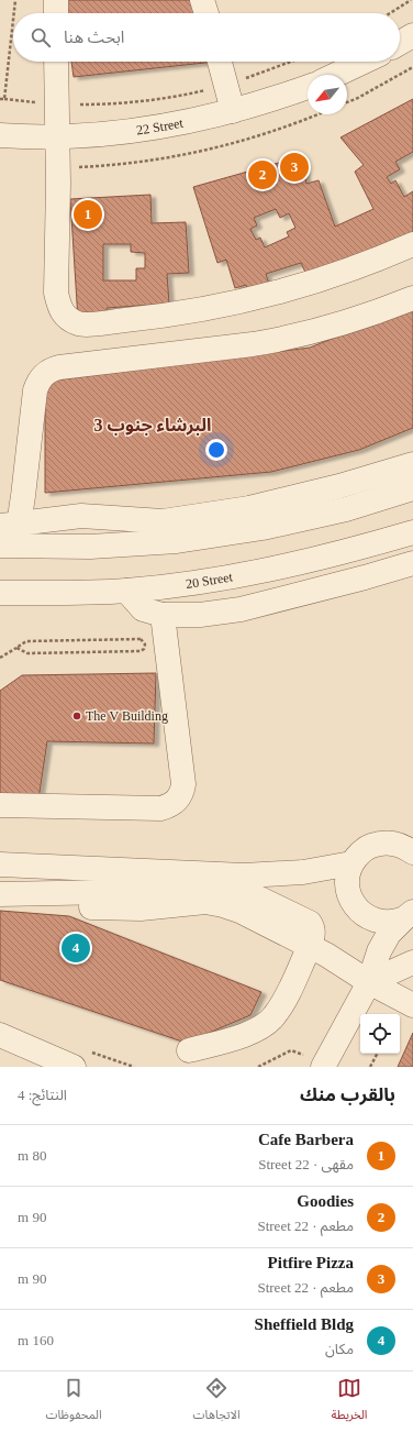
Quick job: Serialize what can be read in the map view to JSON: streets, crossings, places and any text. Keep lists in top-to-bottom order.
{
  "streets": {
    "street": ["22 Street", "20 Street"]
  },
  "districts": ["البرشاء جنوب 3"],
  "places": ["The V Building"],
  "north": "bottom left",
  "page": {
    "search": "ابحث هنا",
    "pins": [
      "3",
      "2",
      "1",
      "4"
    ],
    "heading": ["بالقرب منك", "النتائج: 4"],
    "list": [
      {
        "mark": "1",
        "name": "Cafe Barbera",
        "note": "مقهى · 22 Street",
        "value": "80 m"
      },
      {
        "mark": "2",
        "name": "Goodies",
        "note": "مطعم · 22 Street",
        "value": "90 m"
      },
      {
        "mark": "3",
        "name": "Pitfire Pizza",
        "note": "مطعم · 22 Street",
        "value": "90 m"
      },
      {
        "mark": "4",
        "name": "Sheffield Bldg",
        "note": "مكان",
        "value": "160 m"
      }
    ],
    "nav": ["الخريطة", "الاتجاهات", "المحفوظات"]
  }
}
